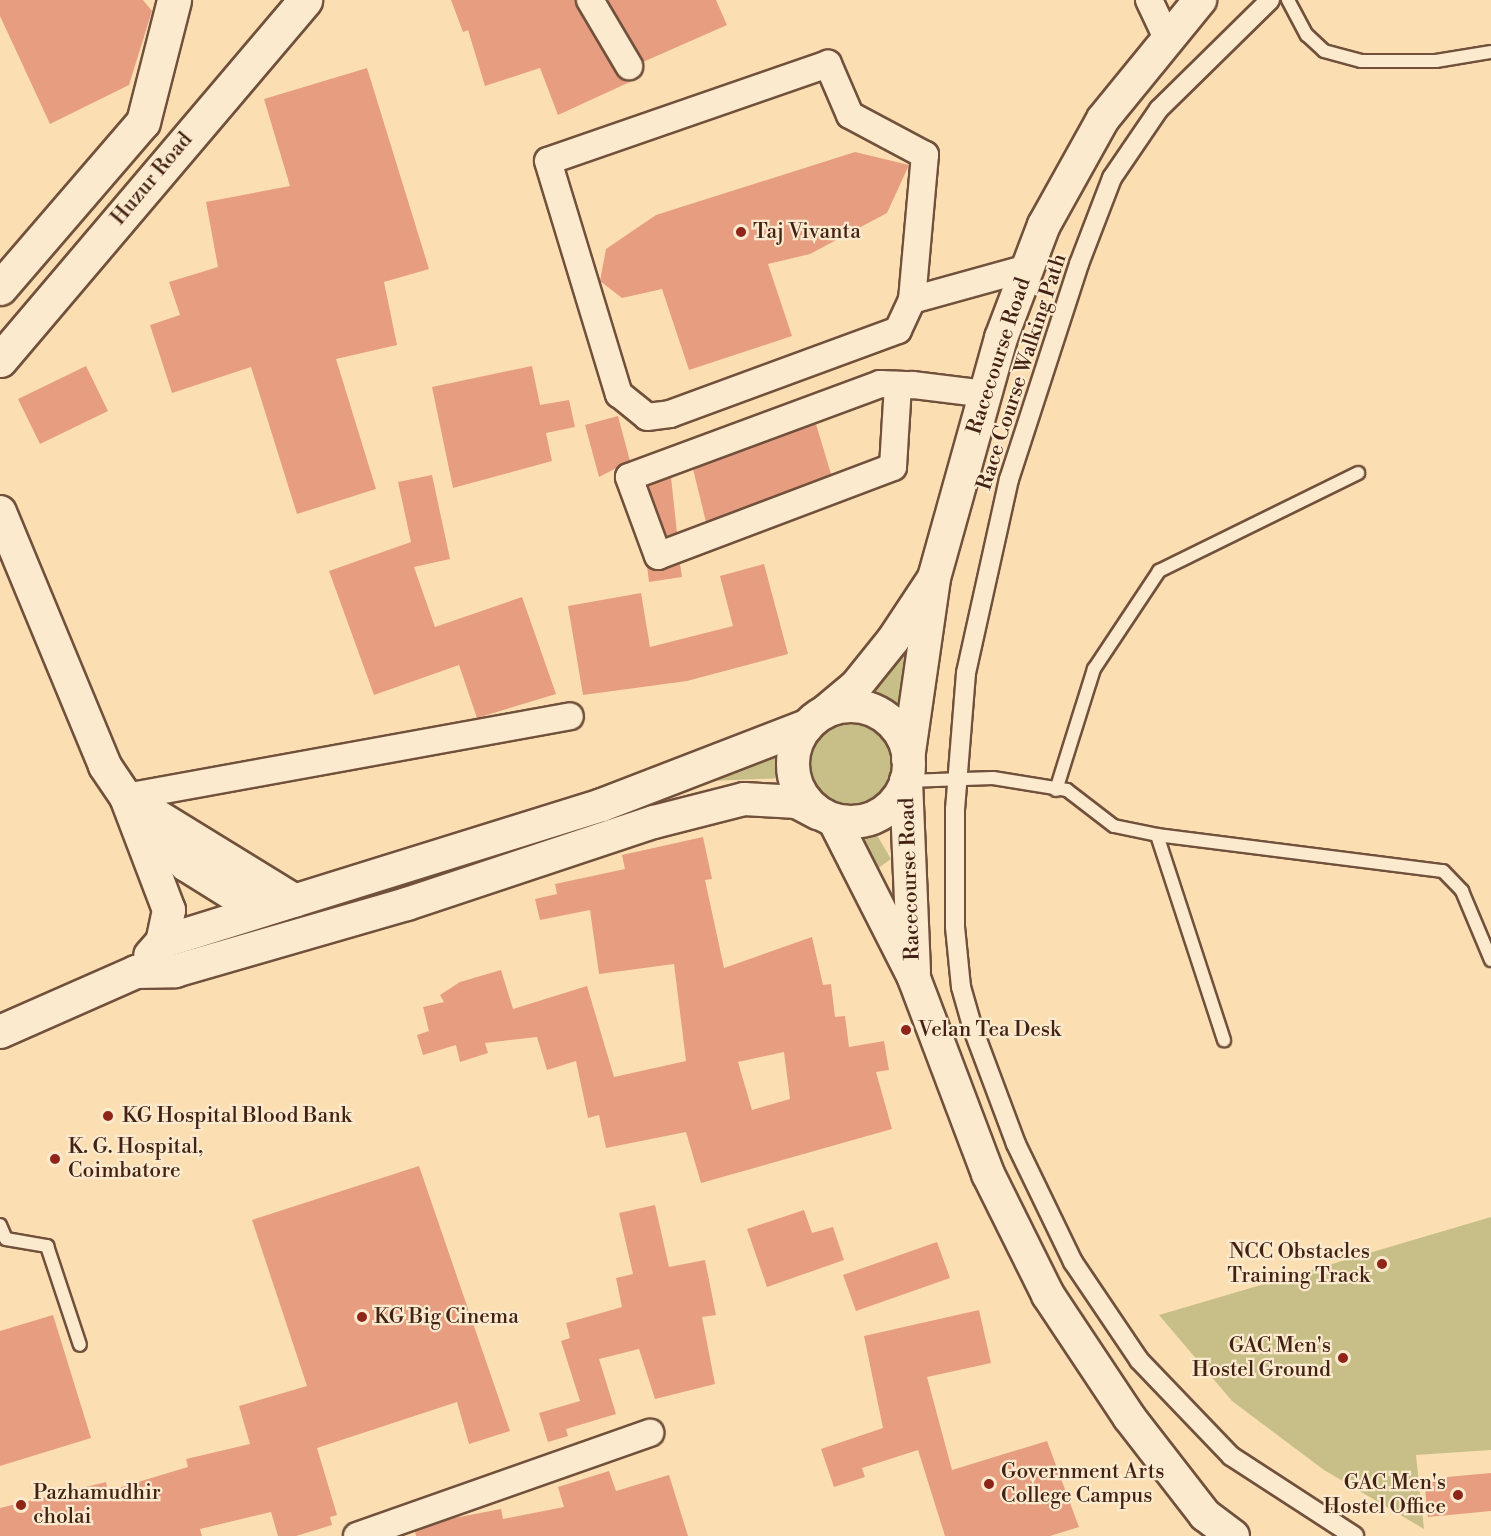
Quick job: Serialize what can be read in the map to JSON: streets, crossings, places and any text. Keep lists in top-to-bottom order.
{
  "streets": {
    "main road": ["Huzur Road"],
    "street": ["Racecourse Road", "Race Course Walking Path"]
  },
  "places": [
    "Taj Vivanta",
    "Velan Tea Desk",
    "KG Hospital Blood Bank",
    "K. G. Hospital, Coimbatore",
    "NCC Obstacles Training Track",
    "KG Big Cinema",
    "GAC Men's Hostel Ground",
    "Government Arts College Campus",
    "GAC Men's Hostel Office",
    "Pazhamudhir cholai"
  ]
}
